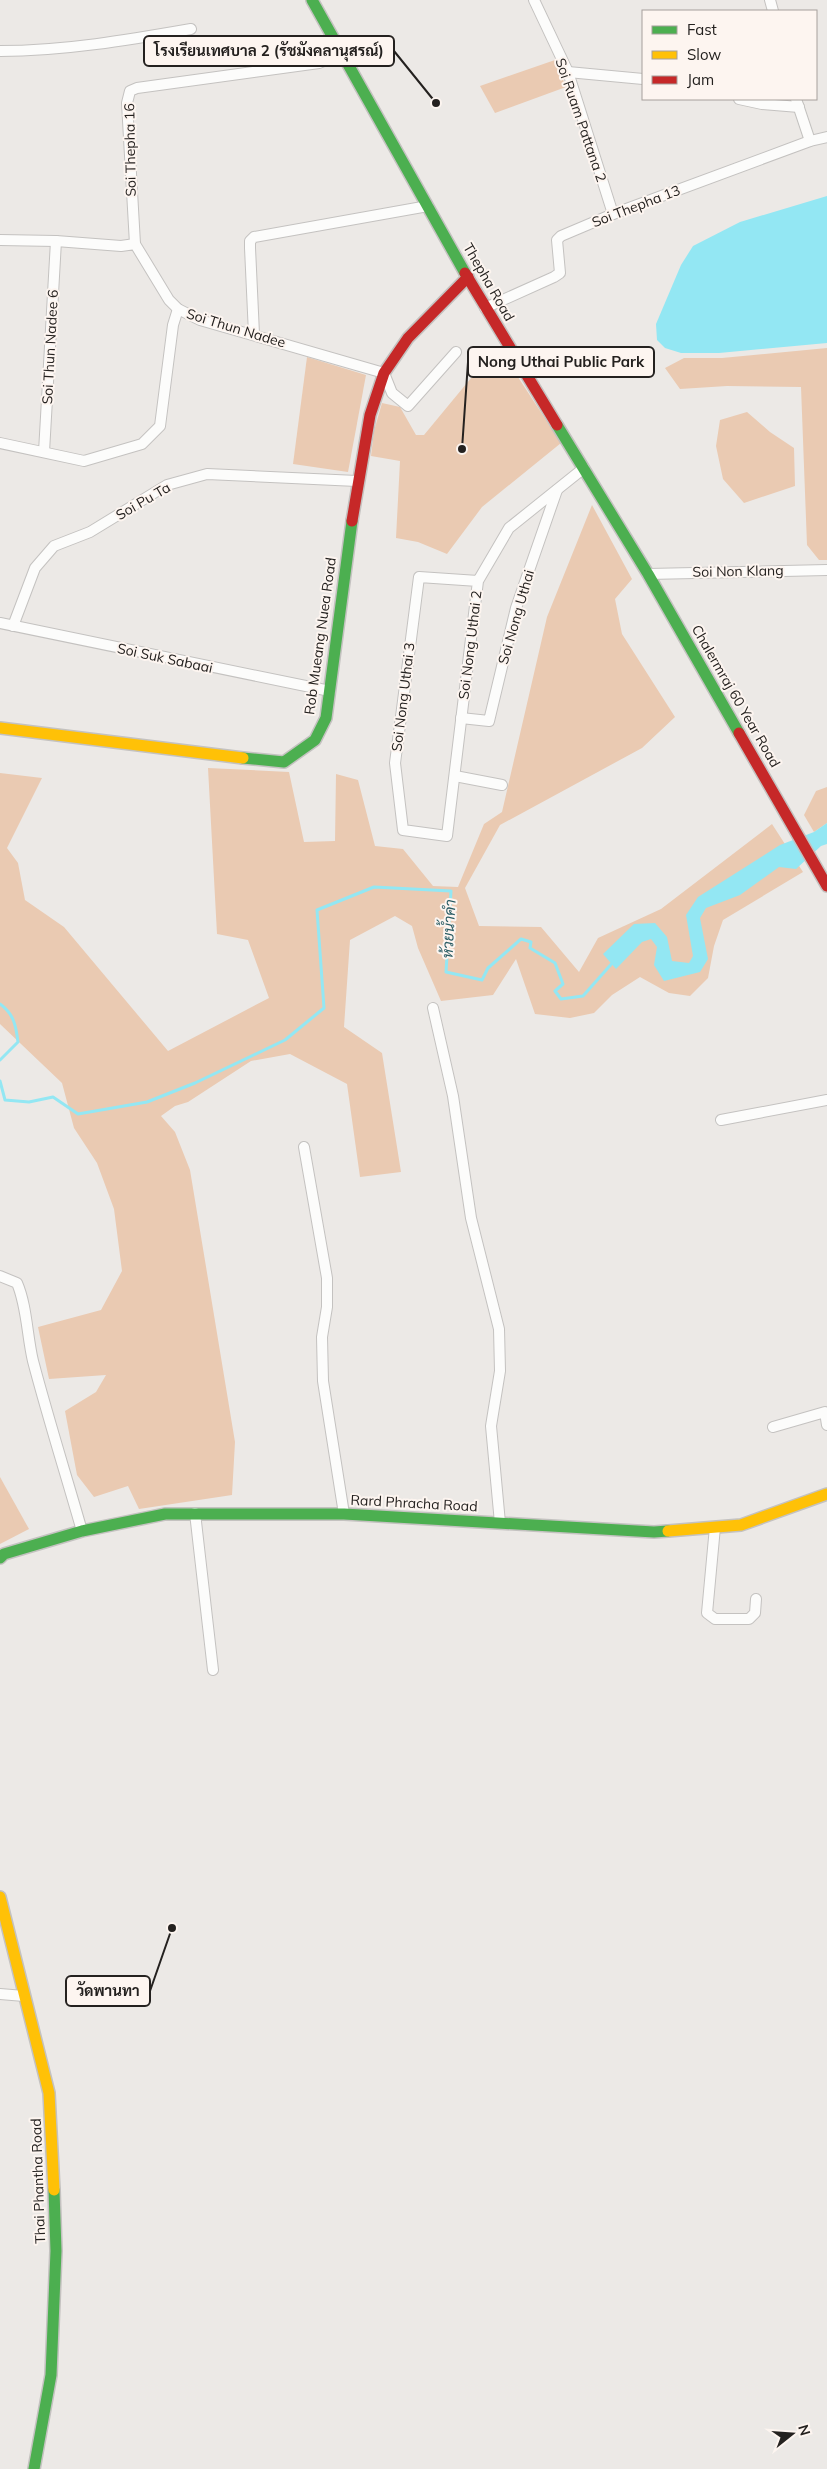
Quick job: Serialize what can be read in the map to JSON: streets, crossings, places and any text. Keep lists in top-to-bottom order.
{
  "streets": {
    "street": [
      "Soi Ruam Pattana 2",
      "Soi Thepha 16",
      "Soi Thepha 13",
      "Thepha Road",
      "Soi Thun Nadee",
      "Soi Thun Nadee 6",
      "Soi Pu Ta",
      "Soi Non Klang",
      "Soi Nong Uthai",
      "Rob Mueang Nuea Road",
      "Soi Nong Uthai 2",
      "Soi Suk Sabaai",
      "Chalermraj 60 Year Road",
      "Soi Nong Uthai 3",
      "Rard Phracha Road",
      "Thai Phantha Road"
    ]
  },
  "crossings": [
    ["Soi Ruam Pattana 2", "Soi Thepha 13"],
    ["Soi Thepha 16", "Thepha Road"],
    ["Soi Thepha 16", "Soi Thun Nadee"],
    ["Soi Thepha 13", "Thepha Road"],
    ["Thepha Road", "Soi Non Klang"],
    ["Thepha Road", "Rob Mueang Nuea Road"],
    ["Thepha Road", "Soi Nong Uthai 2"],
    ["Thepha Road", "Chalermraj 60 Year Road"],
    ["Soi Thun Nadee", "Rob Mueang Nuea Road"],
    ["Soi Pu Ta", "Rob Mueang Nuea Road"],
    ["Soi Pu Ta", "Soi Suk Sabaai"],
    ["Soi Non Klang", "Chalermraj 60 Year Road"],
    ["Soi Nong Uthai", "Soi Nong Uthai 2"],
    ["Rob Mueang Nuea Road", "Soi Suk Sabaai"],
    ["Soi Nong Uthai 2", "Soi Nong Uthai 3"]
  ],
  "water": ["ห้วยน้ำคำ"],
  "places": ["โรงเรียนเทศบาล 2 (รัชมังคลานุสรณ์)", "Nong Uthai Public Park", "วัดพานทา"],
  "legend": ["Fast", "Slow", "Jam"],
  "north": "right"
}
